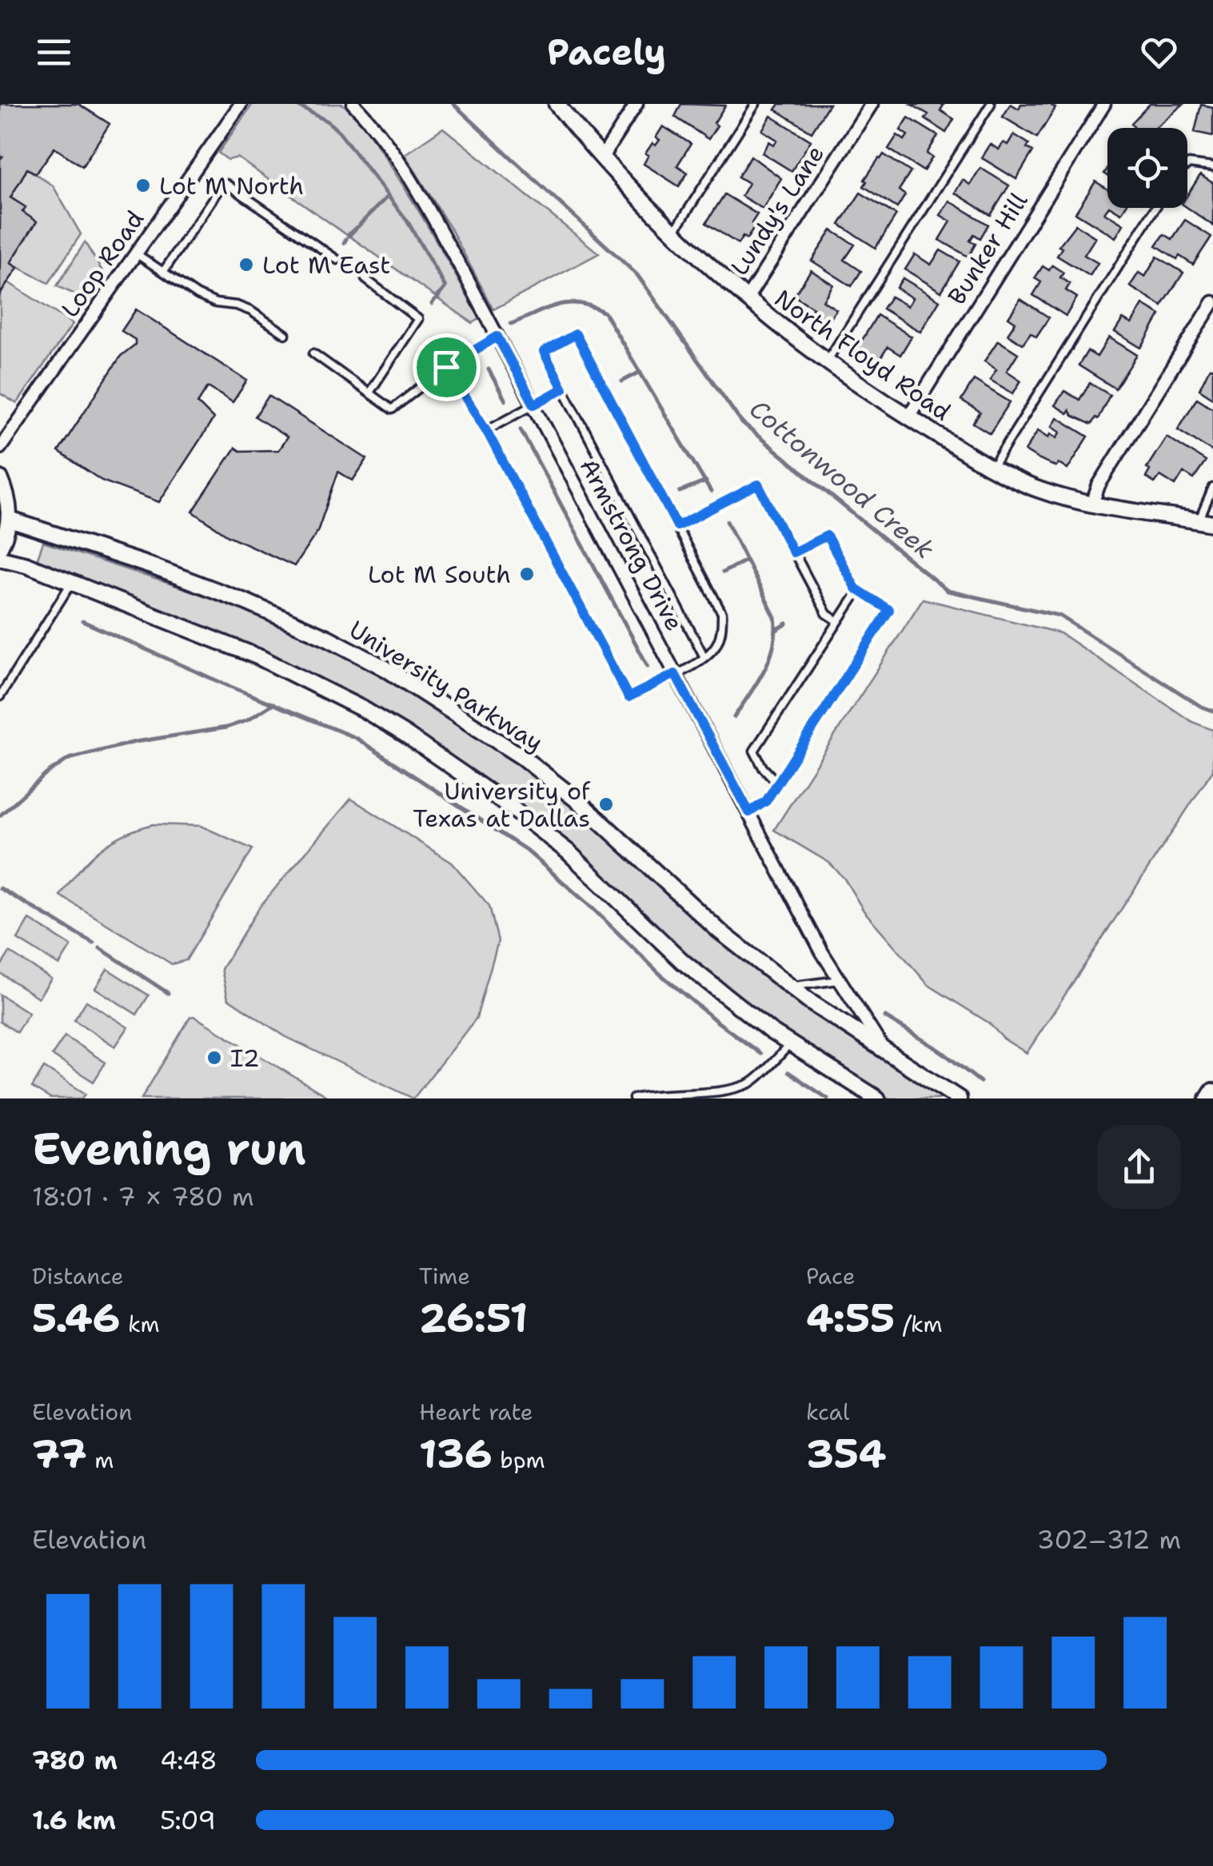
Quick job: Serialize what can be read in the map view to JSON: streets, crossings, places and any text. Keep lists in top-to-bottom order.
{
  "streets": {
    "street": [
      "Lundy's Lane",
      "Bunker Hill",
      "Loop Road",
      "North Floyd Road",
      "Armstrong Drive",
      "University Parkway"
    ]
  },
  "crossings": [
    ["Lundy's Lane", "North Floyd Road"],
    ["Bunker Hill", "North Floyd Road"],
    ["Armstrong Drive", "University Parkway"]
  ],
  "water": ["Cottonwood Creek"],
  "places": [
    "Lot M North",
    "Lot M East",
    "Lot M South",
    "University of Texas at Dallas",
    "I2"
  ],
  "page": {
    "header": "Pacely",
    "heading": ["Evening run", "18:01 · 7 × 780 m"],
    "stats": [
      ["Distance", "5.46 km"],
      ["Time", "26:51"],
      ["Pace", "4:55 /km"],
      ["Elevation", "77 m"],
      ["Heart rate", "136 bpm"],
      ["kcal", "354"]
    ],
    "chart": ["Elevation", "302–312 m"],
    "list": [
      {
        "name": "780 m",
        "note": "4:48"
      },
      {
        "name": "1.6 km",
        "note": "5:09"
      }
    ]
  }
}
